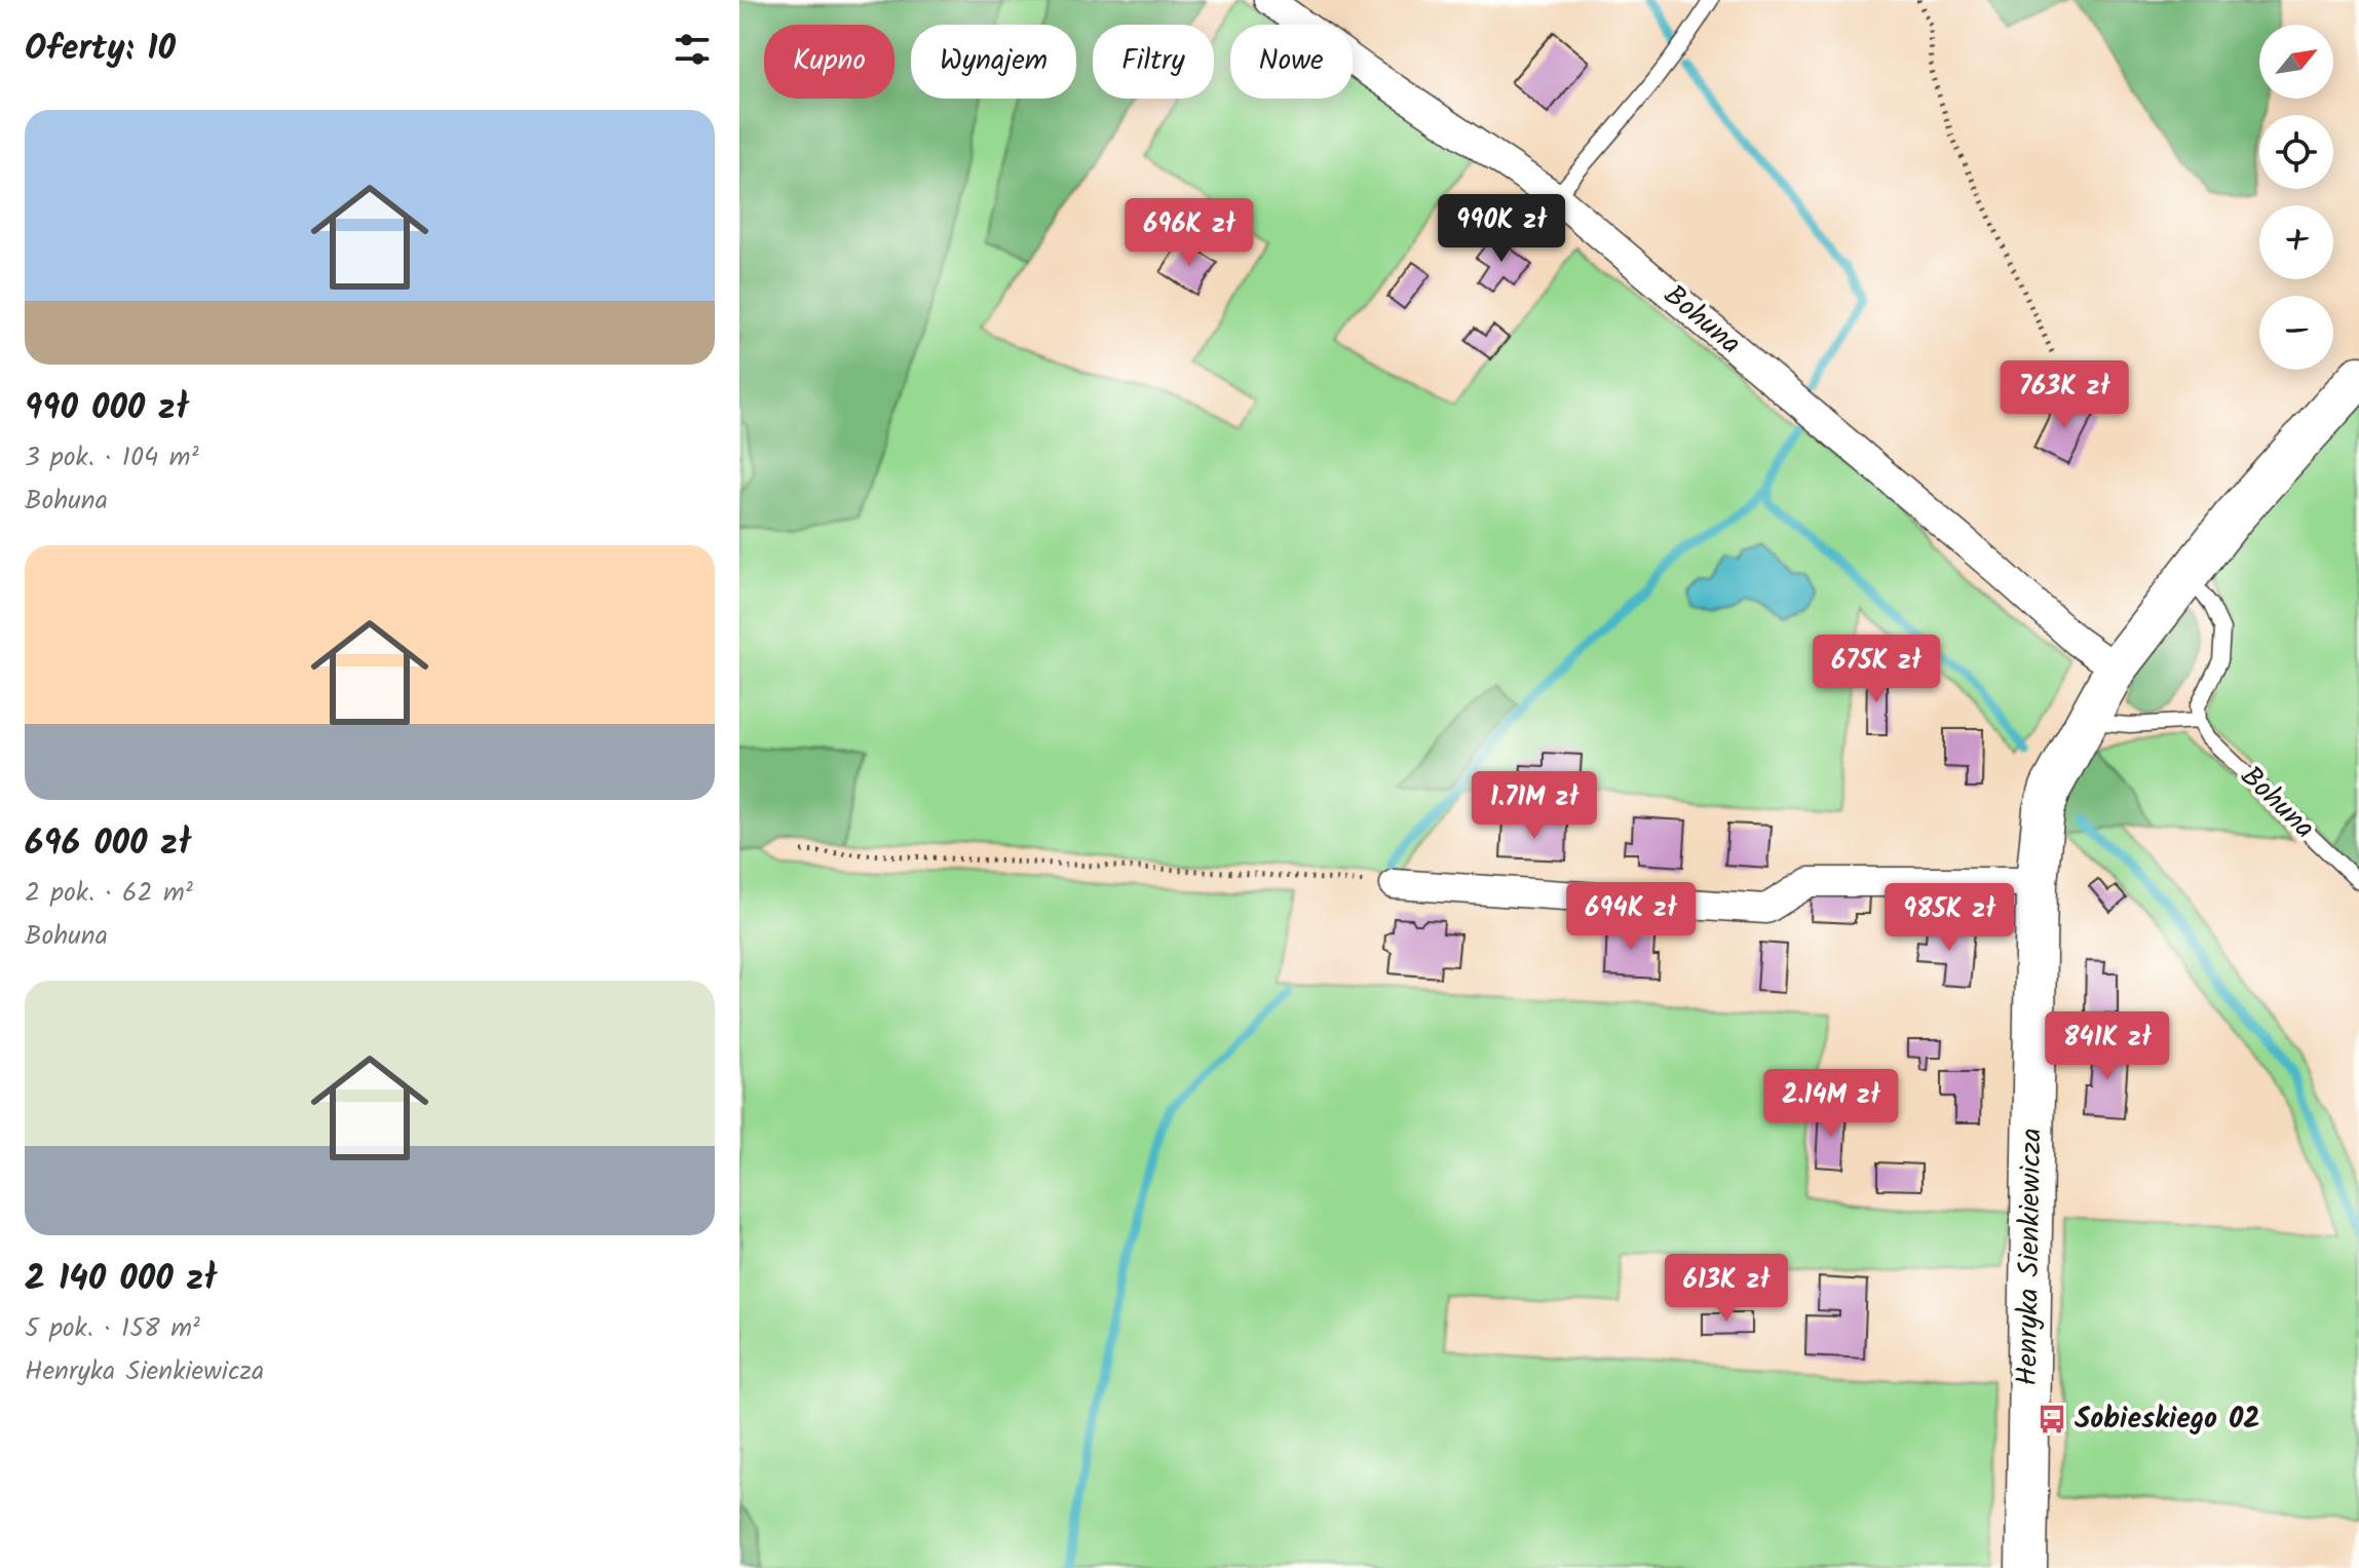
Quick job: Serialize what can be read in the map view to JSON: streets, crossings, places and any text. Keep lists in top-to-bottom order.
{
  "streets": {
    "street": ["Bohuna", "Henryka Sienkiewicza"]
  },
  "crossings": [
    ["Bohuna", "Henryka Sienkiewicza"]
  ],
  "places": {
    "bus stop": ["Sobieskiego 02"]
  },
  "north": "top right",
  "page": {
    "heading": "Oferty: 10",
    "map_buttons": ["+", "−"],
    "chip": [
      "Kupno",
      "Wynajem",
      "Filtry",
      "Nowe"
    ],
    "list": [
      {
        "name": "990 000 zł",
        "note": "3 pok. · 104 m² · Bohuna"
      },
      {
        "name": "696 000 zł",
        "note": "2 pok. · 62 m² · Bohuna"
      },
      {
        "name": "2 140 000 zł",
        "note": "5 pok. · 158 m² · Henryka Sienkiewicza"
      }
    ],
    "price": [
      "990K zł",
      "696K zł",
      "763K zł",
      "675K zł",
      "1.71M zł",
      "694K zł",
      "985K zł",
      "841K zł",
      "2.14M zł",
      "613K zł"
    ]
  }
}
